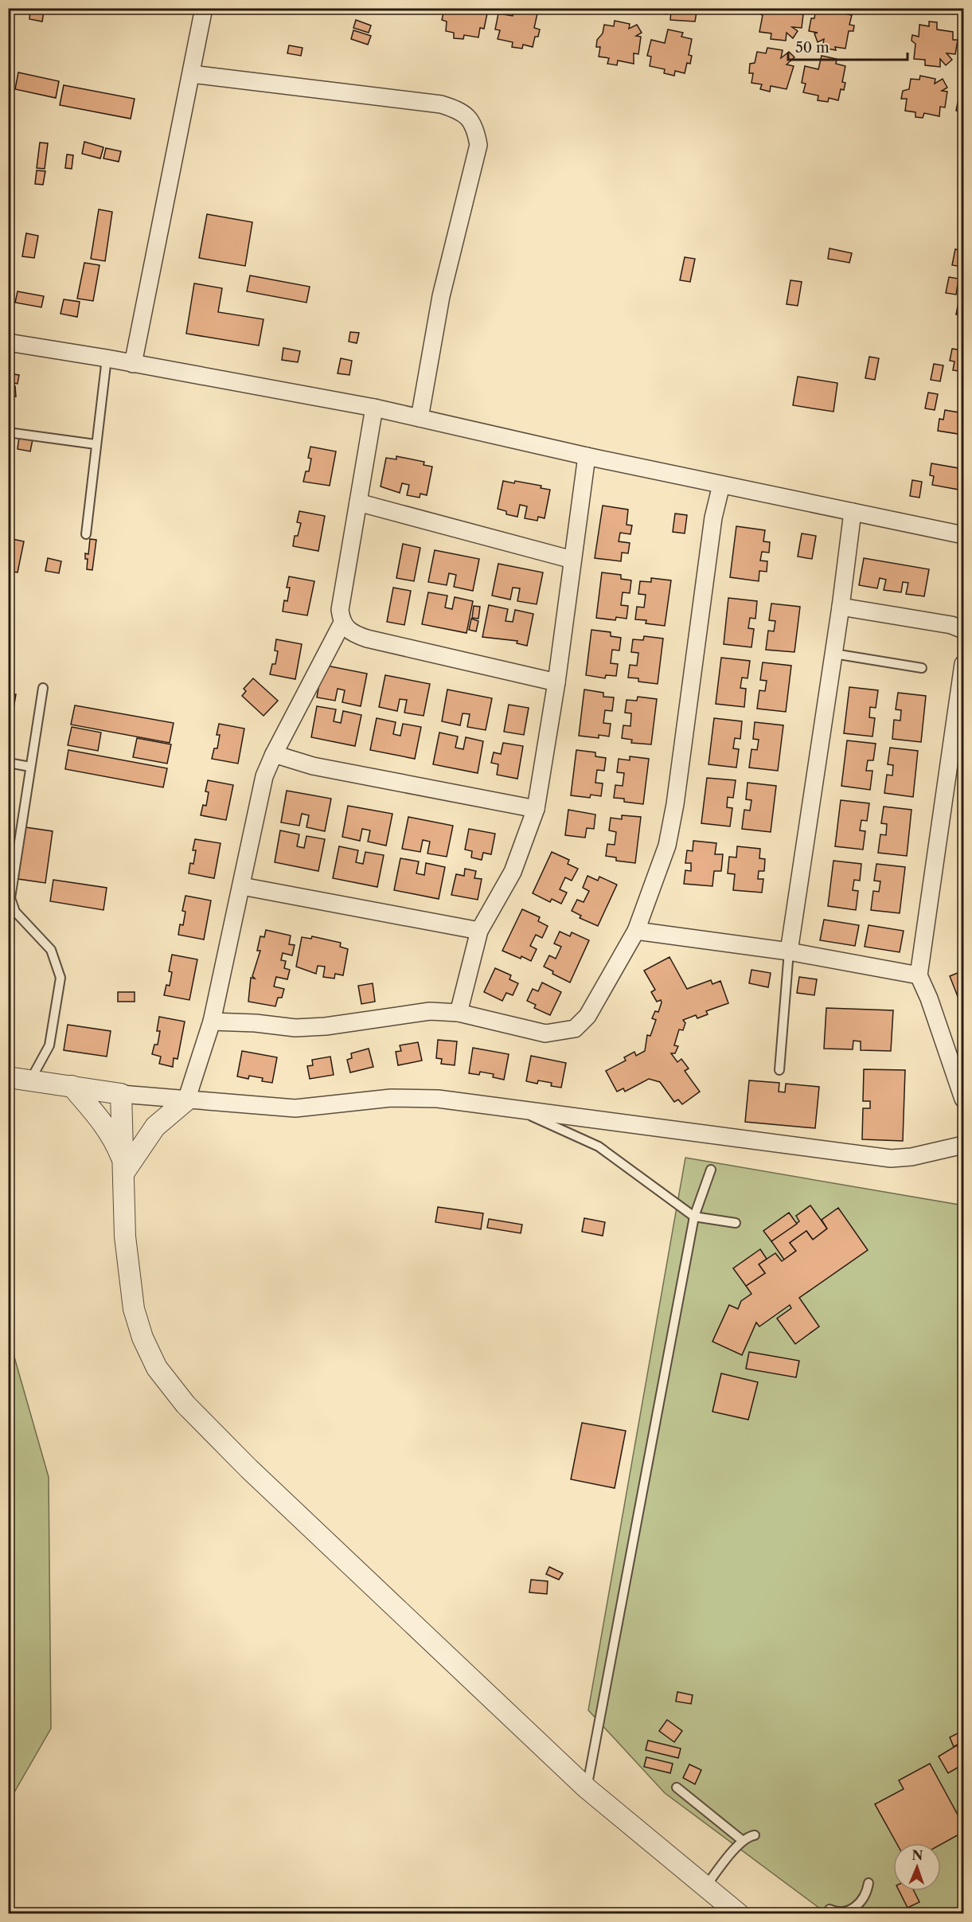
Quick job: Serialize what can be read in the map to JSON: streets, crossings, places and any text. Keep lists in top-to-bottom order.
{
  "scale_bar": "50 m",
  "north": "top"
}
